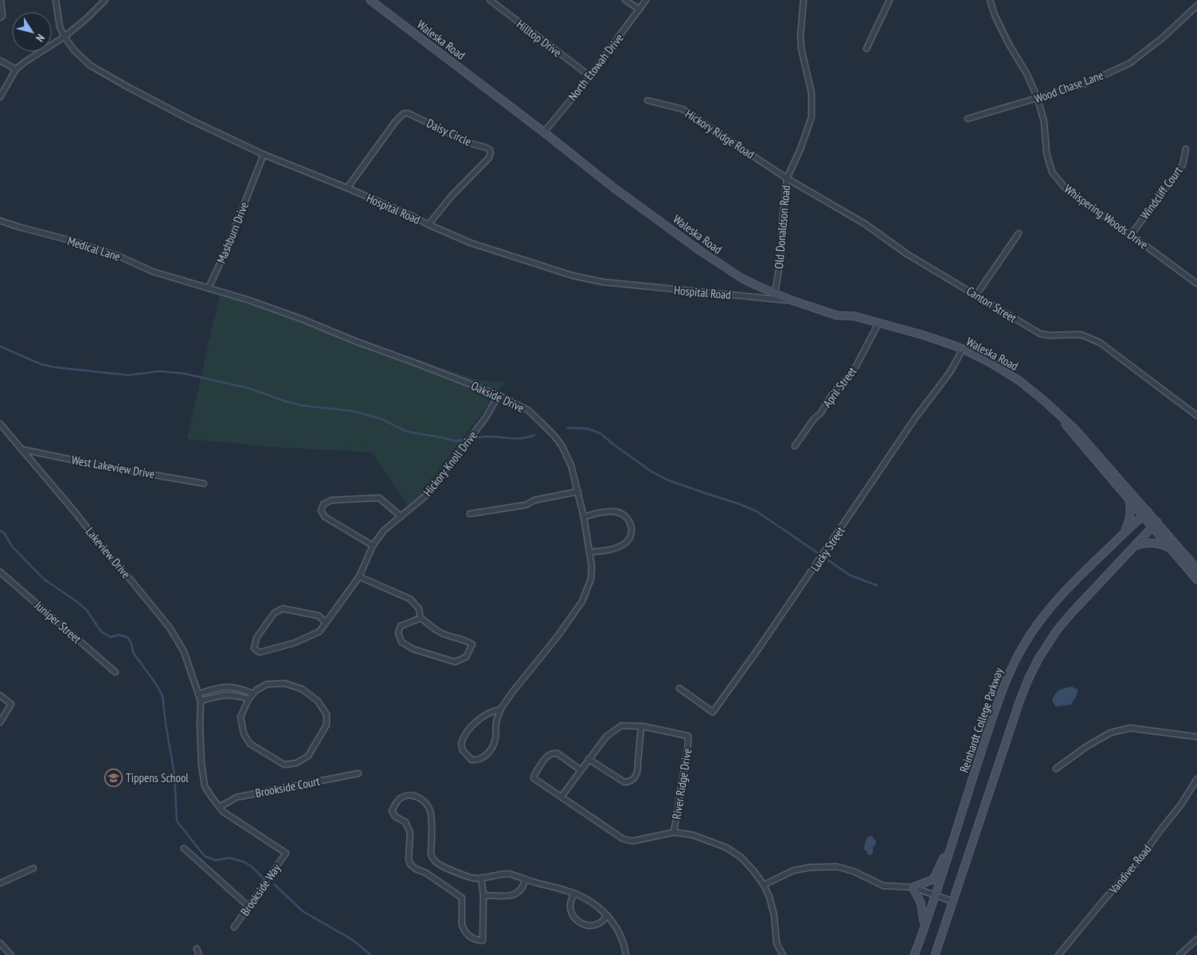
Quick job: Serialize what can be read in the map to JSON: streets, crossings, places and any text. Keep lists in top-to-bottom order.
{
  "streets": {
    "main road": ["Waleska Road", "Reinhardt College Parkway"],
    "street": [
      "Hilltop Drive",
      "North Etowah Drive",
      "Wood Chase Lane",
      "Daisy Circle",
      "Hickory Ridge Road",
      "Windcliff Court",
      "Hospital Road",
      "Whispering Woods Drive",
      "Old Donaldson Road",
      "Mashburn Drive",
      "Medical Lane",
      "Canton Street",
      "April Street",
      "Oakside Drive",
      "Hickory Knoll Drive",
      "West Lakeview Drive",
      "Lucky Street",
      "Lakeview Drive",
      "Juniper Street",
      "River Ridge Drive",
      "Brookside Court",
      "Vandiver Road",
      "Brookside Way"
    ]
  },
  "crossings": [
    ["Hilltop Drive", "North Etowah Drive"],
    ["Waleska Road", "North Etowah Drive"],
    ["Waleska Road", "Hospital Road"],
    ["Waleska Road", "Old Donaldson Road"],
    ["Waleska Road", "April Street"],
    ["Waleska Road", "Lucky Street"],
    ["Waleska Road", "Reinhardt College Parkway"],
    ["Wood Chase Lane", "Whispering Woods Drive"],
    ["Daisy Circle", "Hospital Road"],
    ["Hickory Ridge Road", "Old Donaldson Road"],
    ["Hickory Ridge Road", "Canton Street"],
    ["Windcliff Court", "Whispering Woods Drive"],
    ["Hospital Road", "Mashburn Drive"],
    ["Old Donaldson Road", "Canton Street"],
    ["Mashburn Drive", "Medical Lane"],
    ["Mashburn Drive", "Oakside Drive"],
    ["Medical Lane", "Oakside Drive"],
    ["Oakside Drive", "Hickory Knoll Drive"],
    ["West Lakeview Drive", "Lakeview Drive"],
    ["Lakeview Drive", "Brookside Court"],
    ["Lakeview Drive", "Brookside Way"]
  ],
  "places": {
    "school or university": ["Tippens School"]
  },
  "north": "bottom right"
}
